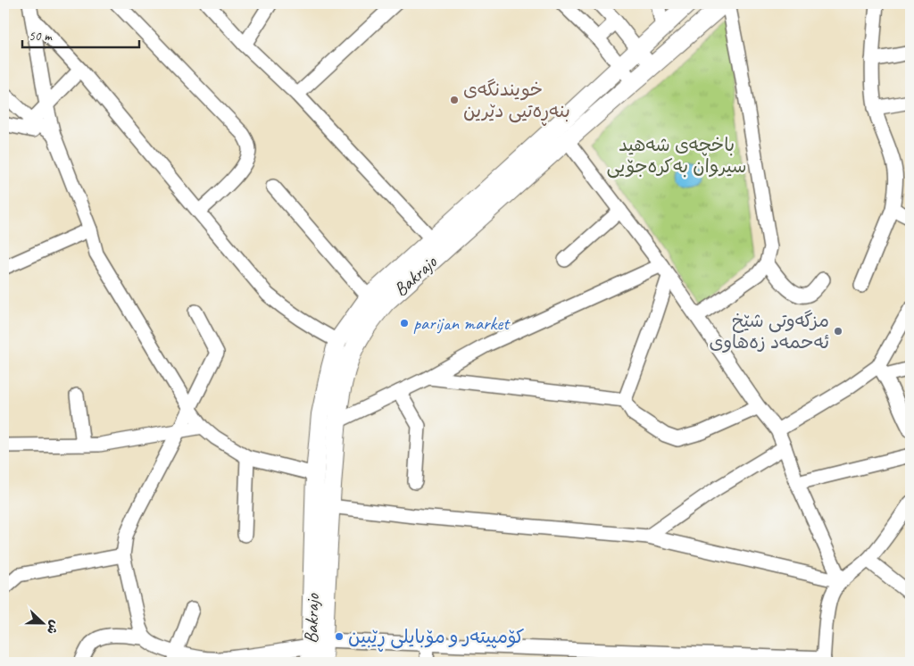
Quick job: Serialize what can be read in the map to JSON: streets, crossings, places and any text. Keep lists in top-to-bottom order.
{
  "streets": {
    "street": ["Bakrajo"]
  },
  "parks": ["باخچەی شەهید سیروان بەکرەجۆیی"],
  "places": [
    "خویندنگەی بنەڕەتیی دێرین",
    "parijan market",
    "مزگەوتی شێخ ئەحمەد زەهاوی",
    "کۆمپیتەر و مۆبایلی ڕێبین"
  ],
  "scale_bar": "50 m",
  "north": "right"
}
